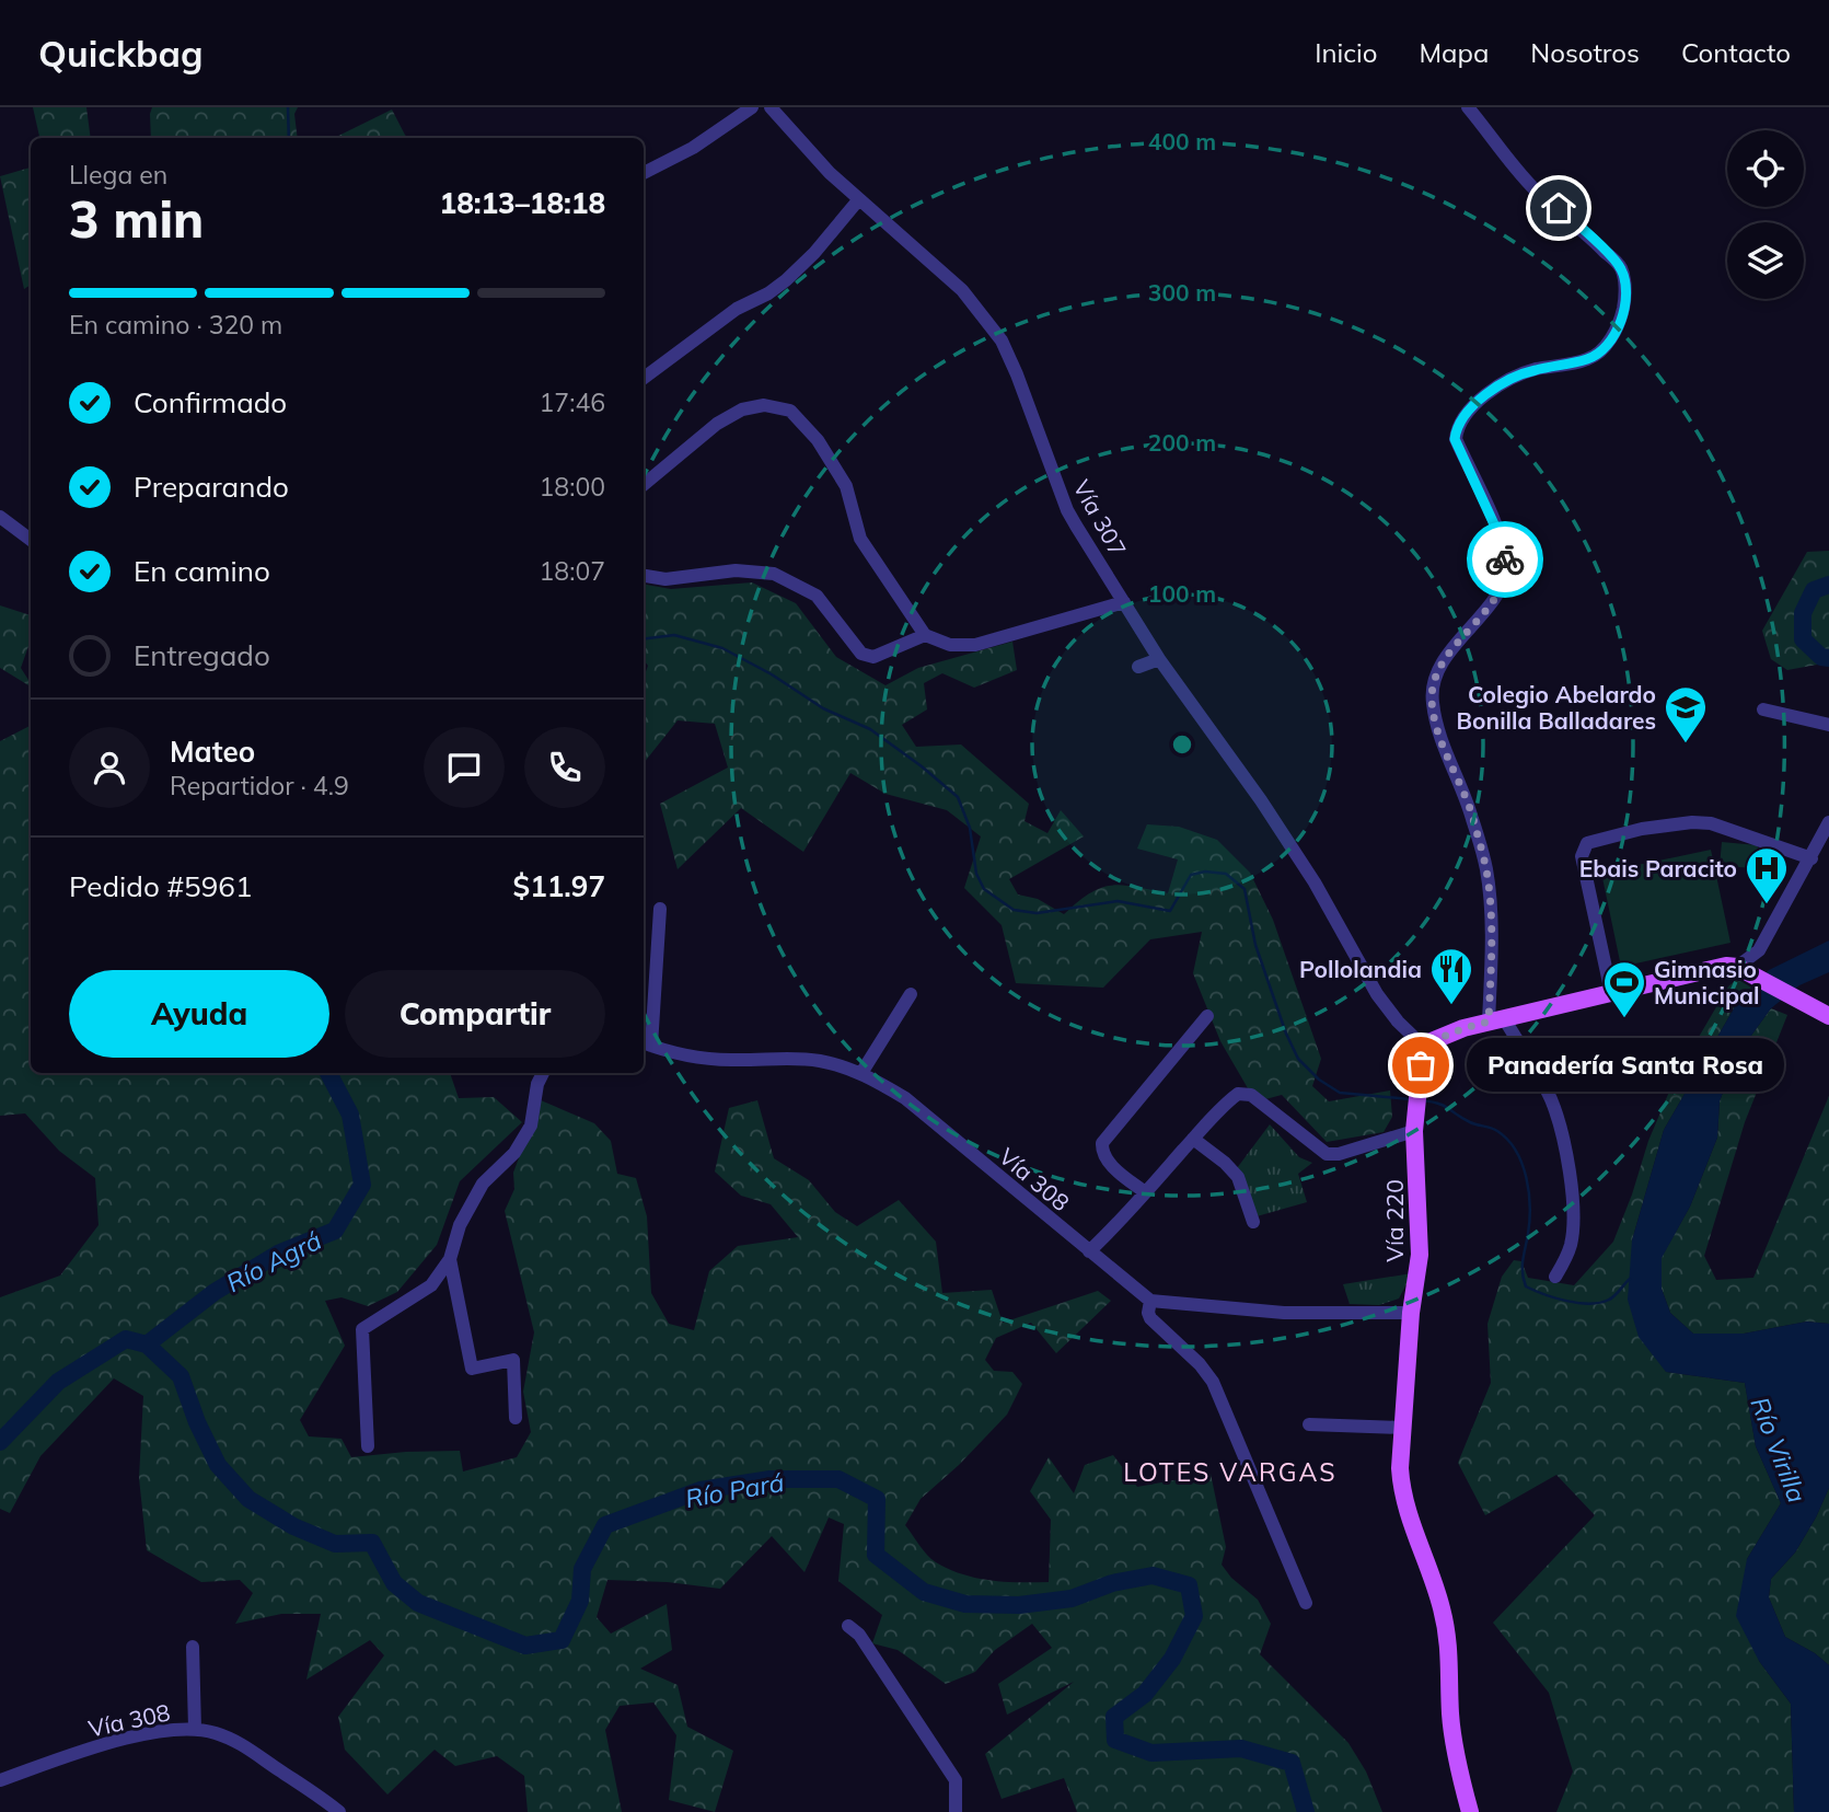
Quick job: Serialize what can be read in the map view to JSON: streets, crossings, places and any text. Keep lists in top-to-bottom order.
{
  "streets": {
    "main road": ["Vía 220"],
    "street": ["Vía 307", "Vía 308"]
  },
  "crossings": [
    ["Vía 307", "Vía 220"]
  ],
  "districts": ["LOTES VARGAS"],
  "water": ["Río Agrá", "Río Virilla", "Río Pará"],
  "places": {
    "school or university": ["Colegio Abelardo Bonilla Balladares"],
    "hospital": ["Ebais Paracito"],
    "restaurant": ["Pollolandia"],
    "sports": ["Gimnasio Municipal"],
    "other": ["Panadería Santa Rosa"]
  },
  "page": {
    "header": "Quickbag",
    "nav": [
      "Inicio",
      "Mapa",
      "Nosotros",
      "Contacto"
    ],
    "heading": ["3 min", "Llega en", "18:13–18:18"],
    "panel": [
      "Mateo",
      "Repartidor · 4.9",
      "Pedido #5961",
      "$11.97"
    ],
    "bar": "En camino · 320 m",
    "list": [
      ["Confirmado", "17:46"],
      ["Preparando", "18:00"],
      ["En camino", "18:07"],
      "Entregado"
    ],
    "buttons": ["Ayuda", "Compartir"],
    "bubble": "Panadería Santa Rosa"
  },
  "rings": [
    "400 m",
    "300 m",
    "200 m",
    "100 m"
  ]
}
